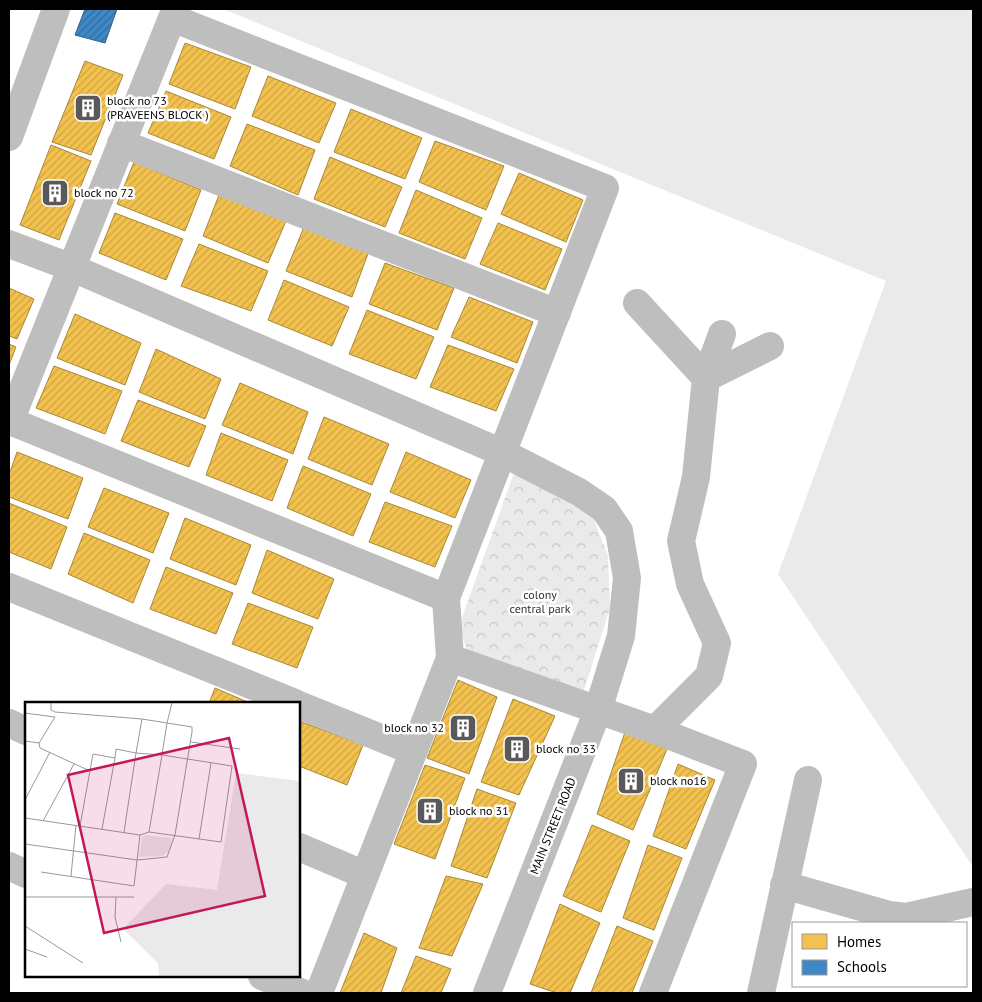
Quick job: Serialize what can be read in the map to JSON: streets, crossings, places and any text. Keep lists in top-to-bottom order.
{
  "streets": {
    "street": ["MAIN STREET ROAD"]
  },
  "parks": ["colony central park"],
  "places": {
    "building": [
      "block no 73 (PRAVEENS BLOCK )",
      "block no 72",
      "block no 32",
      "block no 33",
      "block no16",
      "block no 31"
    ]
  },
  "legend": ["Homes", "Schools"]
}
